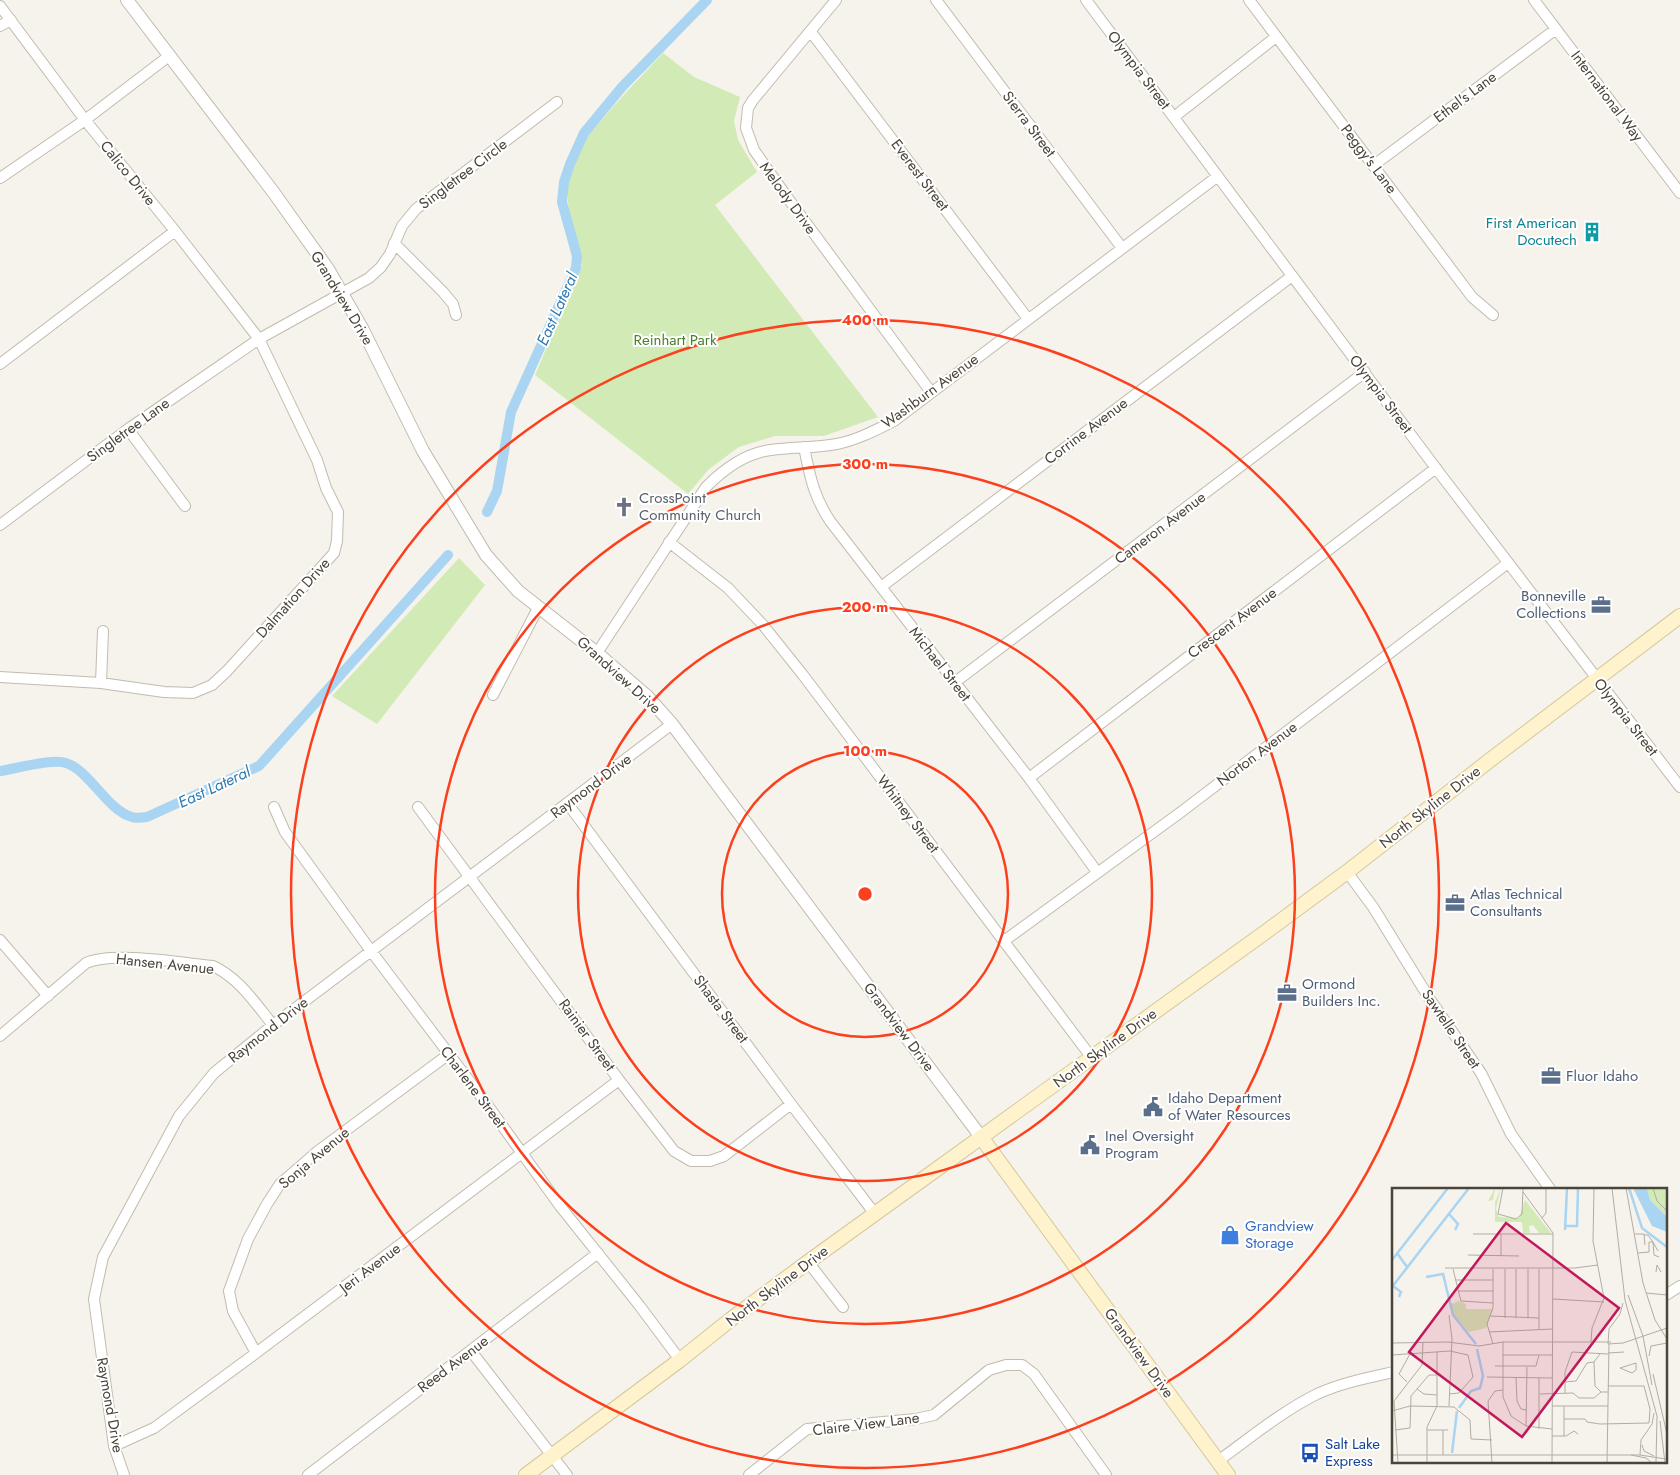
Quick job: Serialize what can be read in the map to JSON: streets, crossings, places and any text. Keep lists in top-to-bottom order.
{
  "streets": {
    "main road": ["Grandview Drive", "North Skyline Drive"],
    "street": [
      "Olympia Street",
      "International Way",
      "Ethel's Lane",
      "Sierra Street",
      "Peggy's Lane",
      "Calico Drive",
      "Singletree Circle",
      "Everest Street",
      "Melody Drive",
      "Washburn Avenue",
      "Singletree Lane",
      "Corrine Avenue",
      "Cameron Avenue",
      "Dalmation Drive",
      "Crescent Avenue",
      "Michael Street",
      "Norton Avenue",
      "Raymond Drive",
      "Whitney Street",
      "Hansen Avenue",
      "Shasta Street",
      "Sawtelle Street",
      "Rainier Street",
      "Charlene Street",
      "Sonja Avenue",
      "Jeri Avenue",
      "Reed Avenue",
      "Claire View Lane"
    ]
  },
  "crossings": [
    ["Olympia Street", "Washburn Avenue"],
    ["Olympia Street", "Corrine Avenue"],
    ["Olympia Street", "Cameron Avenue"],
    ["Olympia Street", "Crescent Avenue"],
    ["Olympia Street", "Norton Avenue"],
    ["Olympia Street", "North Skyline Drive"],
    ["International Way", "Ethel's Lane"],
    ["Ethel's Lane", "Peggy's Lane"],
    ["Sierra Street", "Washburn Avenue"],
    ["Calico Drive", "Singletree Circle"],
    ["Calico Drive", "Singletree Lane"],
    ["Calico Drive", "Dalmation Drive"],
    ["Singletree Circle", "Grandview Drive"],
    ["Singletree Circle", "Singletree Lane"],
    ["Singletree Circle", "Dalmation Drive"],
    ["Everest Street", "Melody Drive"],
    ["Everest Street", "Washburn Avenue"],
    ["Melody Drive", "Washburn Avenue"],
    ["Grandview Drive", "Washburn Avenue"],
    ["Grandview Drive", "Raymond Drive"],
    ["Grandview Drive", "North Skyline Drive"],
    ["Washburn Avenue", "Michael Street"],
    ["Washburn Avenue", "Whitney Street"],
    ["Singletree Lane", "Dalmation Drive"],
    ["Corrine Avenue", "Michael Street"],
    ["Cameron Avenue", "Michael Street"],
    ["Crescent Avenue", "Michael Street"],
    ["Michael Street", "Norton Avenue"],
    ["Norton Avenue", "Whitney Street"],
    ["Raymond Drive", "Hansen Avenue"],
    ["Raymond Drive", "Shasta Street"],
    ["Raymond Drive", "Rainier Street"],
    ["Raymond Drive", "Charlene Street"],
    ["Raymond Drive", "Jeri Avenue"],
    ["North Skyline Drive", "Whitney Street"],
    ["North Skyline Drive", "Shasta Street"],
    ["North Skyline Drive", "Sawtelle Street"],
    ["North Skyline Drive", "Charlene Street"],
    ["Shasta Street", "Rainier Street"],
    ["Rainier Street", "Jeri Avenue"],
    ["Charlene Street", "Sonja Avenue"],
    ["Charlene Street", "Jeri Avenue"],
    ["Charlene Street", "Reed Avenue"],
    ["Sonja Avenue", "Jeri Avenue"]
  ],
  "water": ["East Lateral"],
  "parks": ["Reinhart Park"],
  "places": {
    "building": ["First American Docutech"],
    "church": ["CrossPoint Community Church"],
    "office": [
      "Bonneville Collections",
      "Atlas Technical Consultants",
      "Ormond Builders Inc.",
      "Fluor Idaho"
    ],
    "public building": ["Idaho Department of Water Resources", "Inel Oversight Program"],
    "shop": ["Grandview Storage"],
    "bus stop": ["Salt Lake Express"]
  },
  "rings": [
    "400 m",
    "300 m",
    "200 m",
    "100 m"
  ]
}
